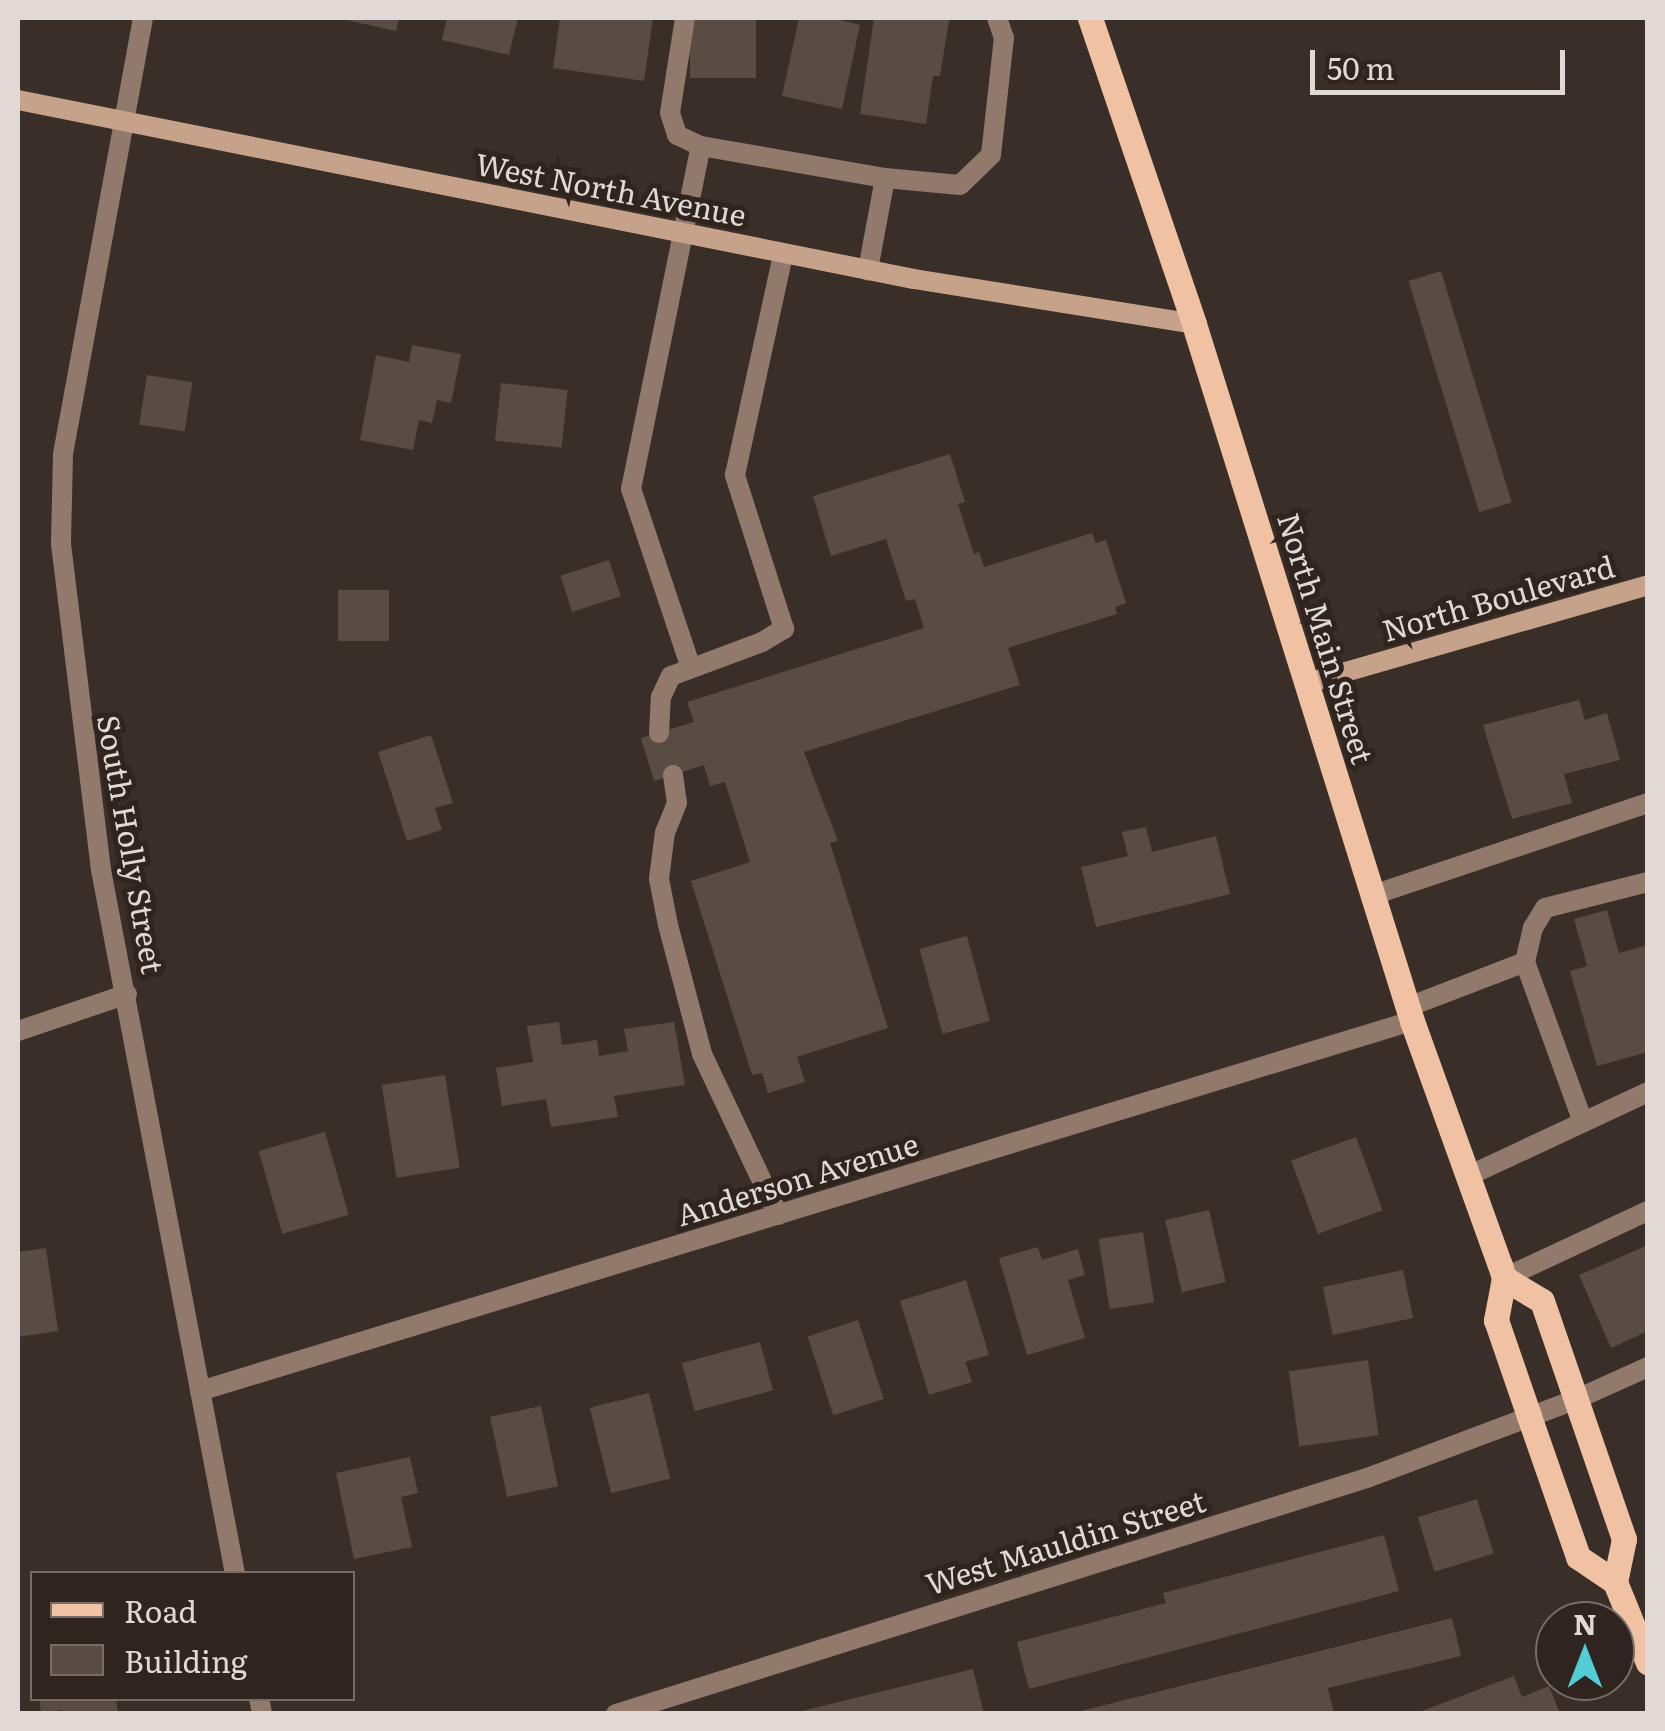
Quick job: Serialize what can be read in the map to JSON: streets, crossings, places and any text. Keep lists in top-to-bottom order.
{
  "streets": {
    "main road": ["West North Avenue", "North Boulevard", "North Main Street"],
    "street": ["South Holly Street", "Anderson Avenue", "West Mauldin Street"]
  },
  "crossings": [
    ["West North Avenue", "North Main Street"],
    ["West North Avenue", "South Holly Street"],
    ["North Boulevard", "North Main Street"],
    ["North Main Street", "Anderson Avenue"],
    ["North Main Street", "West Mauldin Street"],
    ["South Holly Street", "Anderson Avenue"]
  ],
  "legend": ["Road", "Building"],
  "scale_bar": "50 m",
  "north": "top"
}
